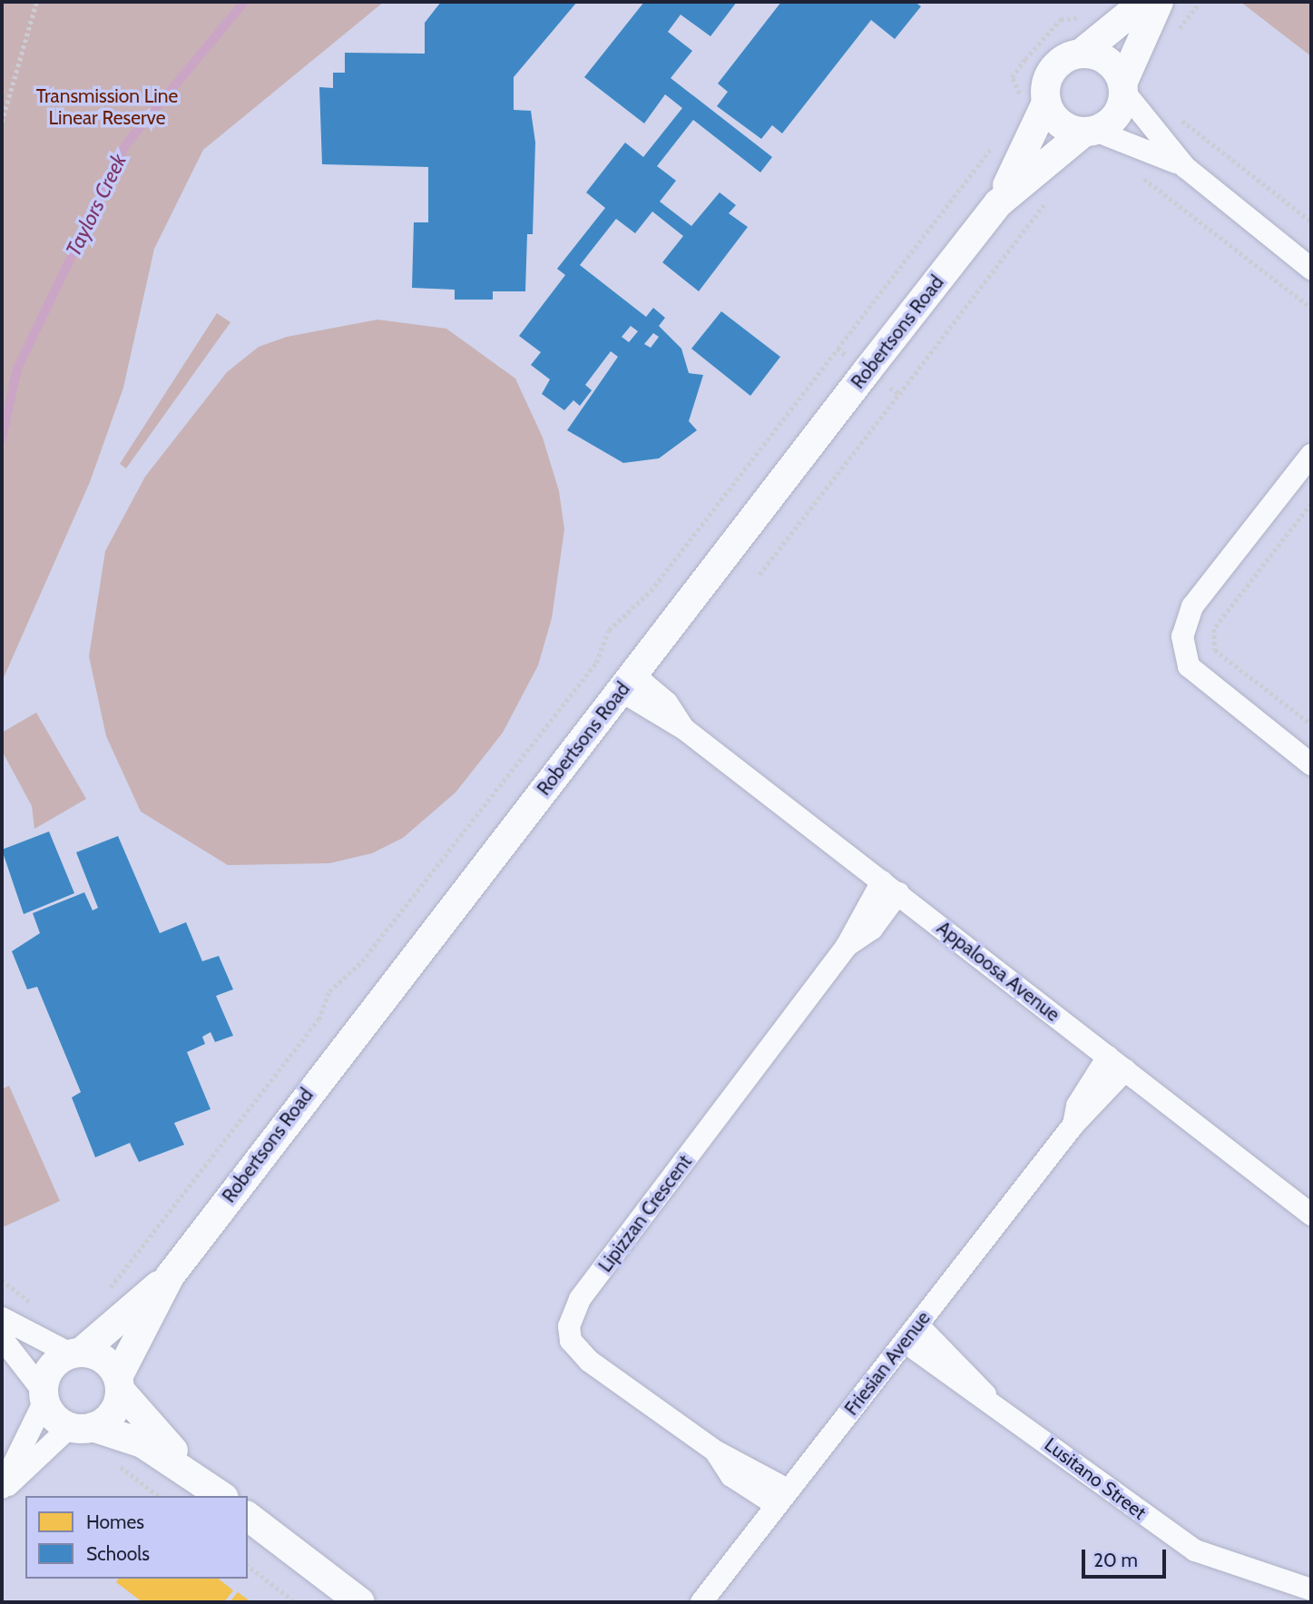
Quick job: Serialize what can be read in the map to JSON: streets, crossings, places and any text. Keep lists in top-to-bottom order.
{
  "streets": {
    "street": [
      "Robertsons Road",
      "Appaloosa Avenue",
      "Lipizzan Crescent",
      "Friesian Avenue",
      "Lusitano Street"
    ]
  },
  "crossings": [
    ["Robertsons Road", "Appaloosa Avenue"],
    ["Appaloosa Avenue", "Lipizzan Crescent"],
    ["Appaloosa Avenue", "Friesian Avenue"],
    ["Lipizzan Crescent", "Friesian Avenue"],
    ["Friesian Avenue", "Lusitano Street"]
  ],
  "water": ["Taylors Creek"],
  "parks": ["Transmission Line Linear Reserve"],
  "legend": ["Homes", "Schools"],
  "scale_bar": "20 m"
}
